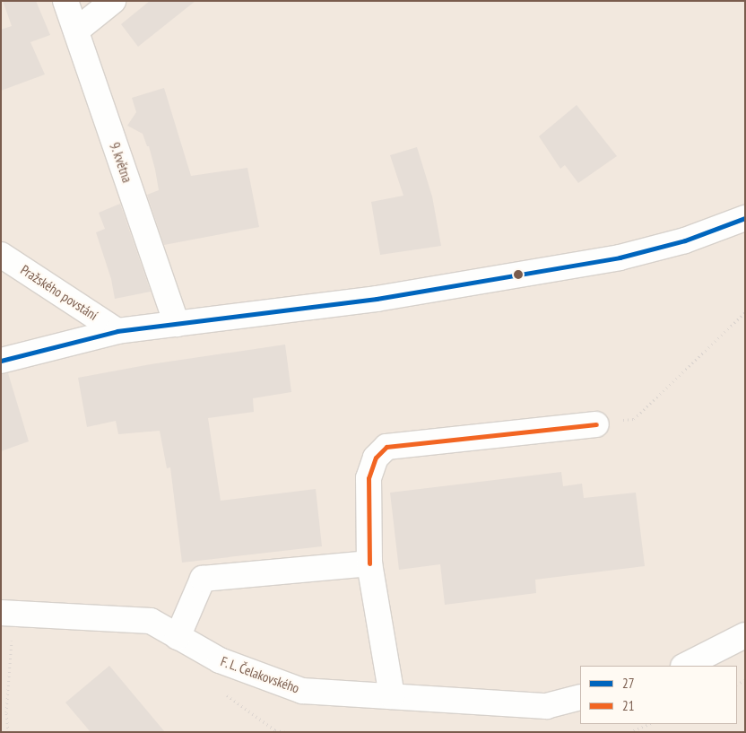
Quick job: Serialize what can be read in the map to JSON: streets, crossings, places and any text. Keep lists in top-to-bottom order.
{
  "streets": {
    "street": ["9. května", "Pražského povstání", "F. L. Čelakovského"]
  },
  "lines": ["transit line 27", "transit line 21"],
  "legend": ["27", "21"]
}
